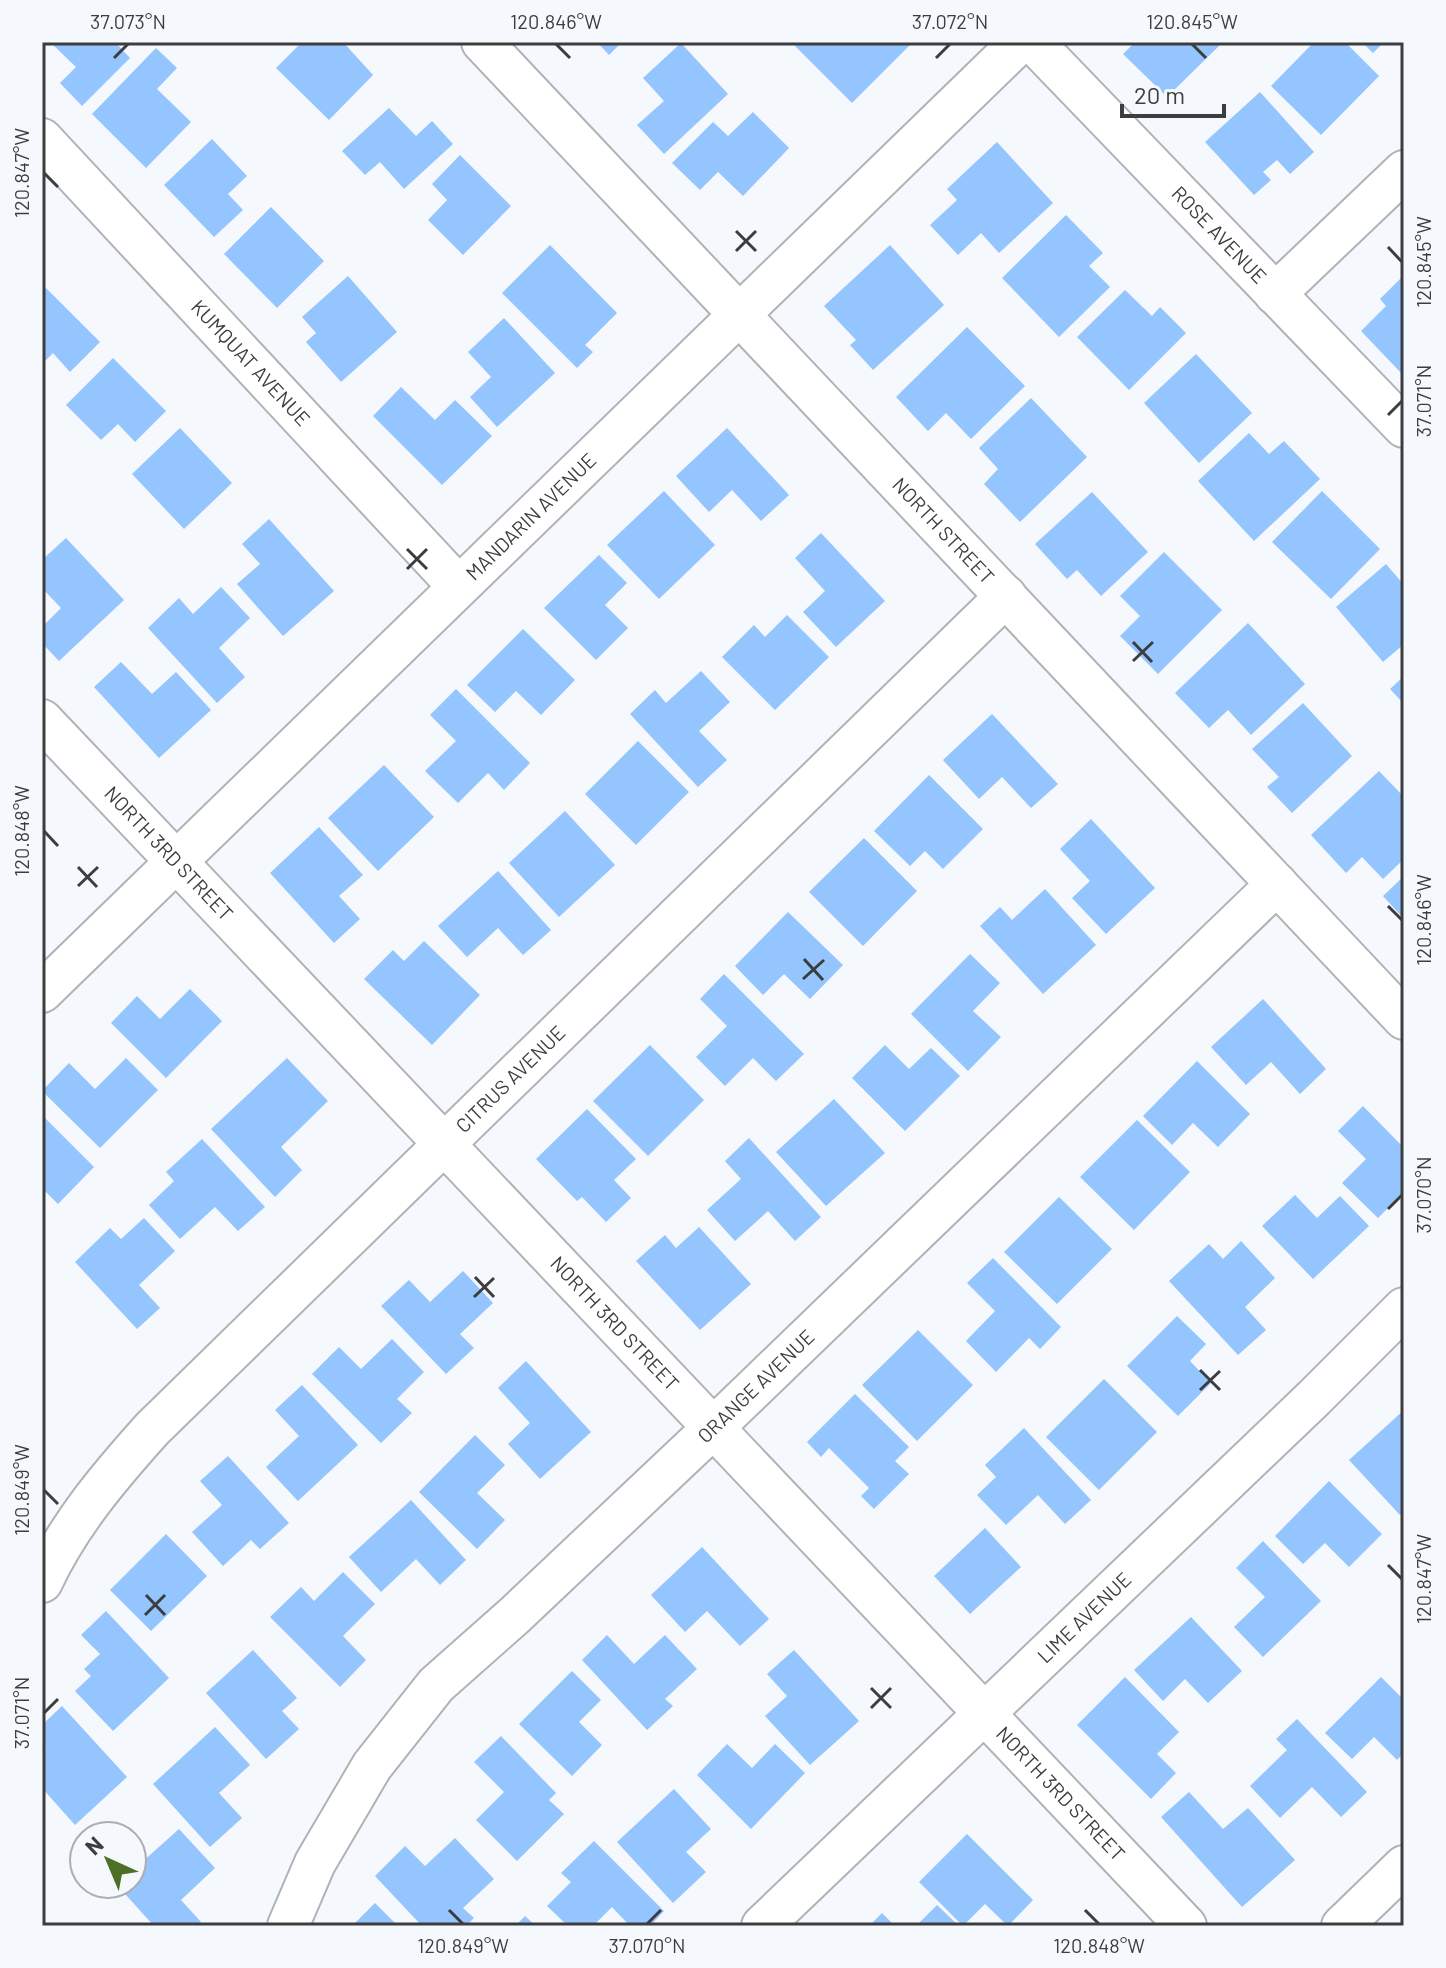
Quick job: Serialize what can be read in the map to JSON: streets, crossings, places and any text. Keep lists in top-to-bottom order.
{
  "streets": {
    "street": [
      "ROSE AVENUE",
      "KUMQUAT AVENUE",
      "MANDARIN AVENUE",
      "NORTH STREET",
      "NORTH 3RD STREET",
      "CITRUS AVENUE",
      "ORANGE AVENUE",
      "LIME AVENUE"
    ]
  },
  "crossings": [
    ["KUMQUAT AVENUE", "MANDARIN AVENUE"],
    ["MANDARIN AVENUE", "NORTH STREET"],
    ["MANDARIN AVENUE", "NORTH 3RD STREET"],
    ["NORTH STREET", "CITRUS AVENUE"],
    ["NORTH STREET", "ORANGE AVENUE"],
    ["NORTH 3RD STREET", "CITRUS AVENUE"],
    ["NORTH 3RD STREET", "ORANGE AVENUE"],
    ["NORTH 3RD STREET", "LIME AVENUE"]
  ],
  "scale_bar": "20 m",
  "north": "top left",
  "coordinates": [
    "37.073°N",
    "120.846°W",
    "37.072°N",
    "120.845°W",
    "120.847°W",
    "37.071°N",
    "120.848°W",
    "37.070°N",
    "120.849°W"
  ]
}
